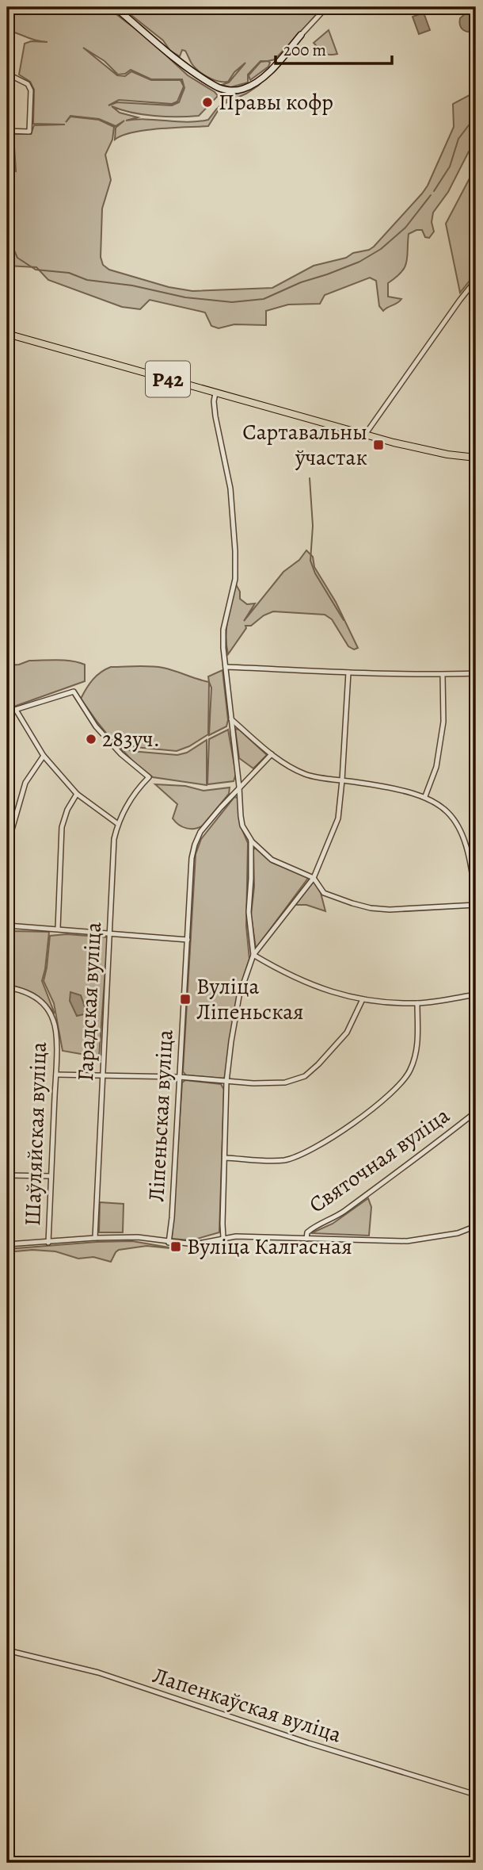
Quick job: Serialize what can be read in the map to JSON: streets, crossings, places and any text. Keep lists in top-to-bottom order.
{
  "streets": {
    "main road": ["Р42"],
    "street": [
      "Гарадская вуліца",
      "Ліпеньская вуліца",
      "Шаўляйская вуліца",
      "Святочная вуліца",
      "Лапенкаўская вуліца"
    ]
  },
  "places": {
    "other": ["Правы кофр", "283уч."],
    "transit": ["Сартавальны ўчастак", "Вуліца Ліпеньская", "Вуліца Калгасная"]
  },
  "scale_bar": "200 m"
}
